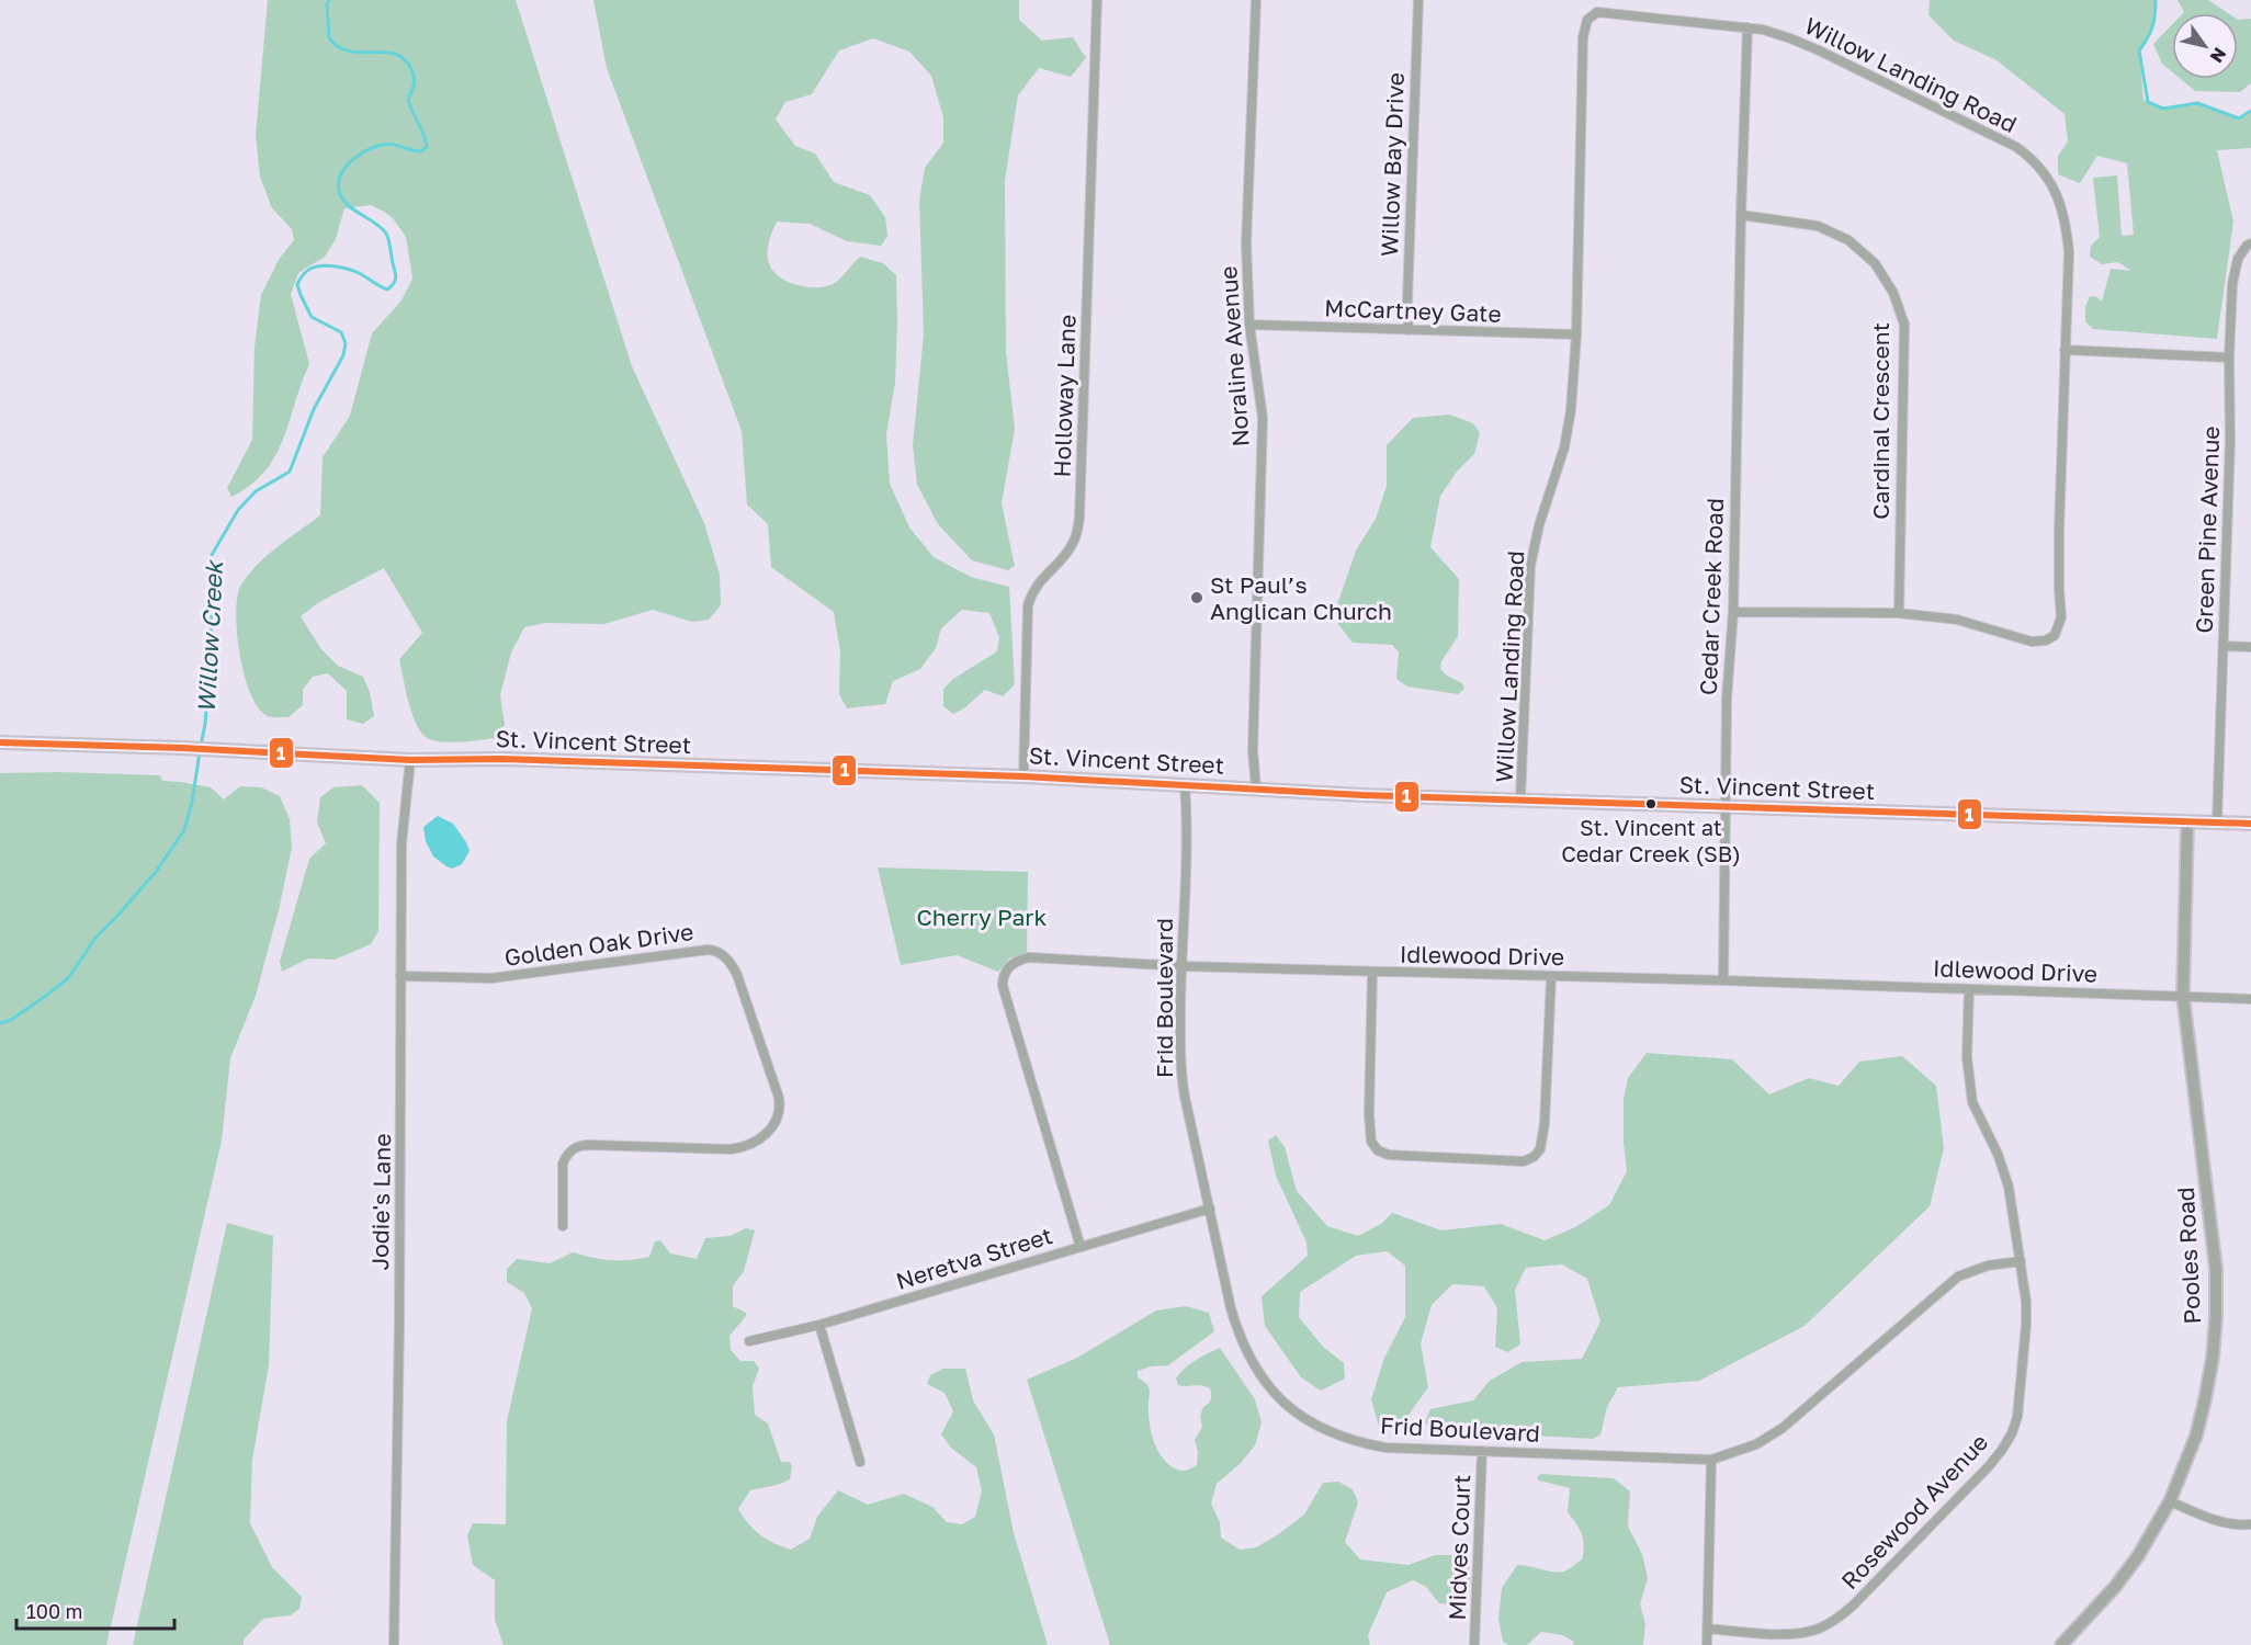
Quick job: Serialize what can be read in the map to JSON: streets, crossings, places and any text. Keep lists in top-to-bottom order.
{
  "streets": {
    "street": [
      "Willow Landing Road",
      "Willow Bay Drive",
      "McCartney Gate",
      "Noraline Avenue",
      "Holloway Lane",
      "Cardinal Crescent",
      "Green Pine Avenue",
      "Cedar Creek Road",
      "St. Vincent Street",
      "Golden Oak Drive",
      "Idlewood Drive",
      "Frid Boulevard",
      "Jodie's Lane",
      "Pooles Road",
      "Neretva Street",
      "Rosewood Avenue",
      "Midves Court"
    ]
  },
  "crossings": [
    ["Willow Landing Road", "McCartney Gate"],
    ["Willow Landing Road", "Cardinal Crescent"],
    ["Willow Landing Road", "Cedar Creek Road"],
    ["Willow Landing Road", "St. Vincent Street"],
    ["Willow Bay Drive", "McCartney Gate"],
    ["McCartney Gate", "Noraline Avenue"],
    ["Noraline Avenue", "St. Vincent Street"],
    ["Holloway Lane", "St. Vincent Street"],
    ["Cardinal Crescent", "Cedar Creek Road"],
    ["Green Pine Avenue", "St. Vincent Street"],
    ["Cedar Creek Road", "St. Vincent Street"],
    ["Cedar Creek Road", "Idlewood Drive"],
    ["St. Vincent Street", "Frid Boulevard"],
    ["St. Vincent Street", "Jodie's Lane"],
    ["St. Vincent Street", "Pooles Road"],
    ["Golden Oak Drive", "Jodie's Lane"],
    ["Idlewood Drive", "Frid Boulevard"],
    ["Idlewood Drive", "Pooles Road"],
    ["Idlewood Drive", "Neretva Street"],
    ["Idlewood Drive", "Rosewood Avenue"],
    ["Frid Boulevard", "Neretva Street"],
    ["Frid Boulevard", "Rosewood Avenue"],
    ["Frid Boulevard", "Midves Court"]
  ],
  "water": ["Willow Creek"],
  "parks": ["Cherry Park"],
  "places": ["St Paul’s Anglican Church", "St. Vincent at Cedar Creek (SB)"],
  "lines": ["transit line 1"],
  "scale_bar": "100 m",
  "north": "bottom right"
}
